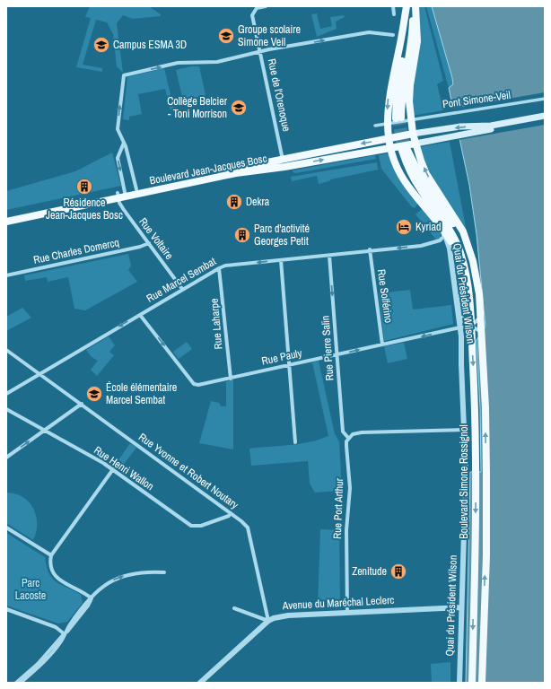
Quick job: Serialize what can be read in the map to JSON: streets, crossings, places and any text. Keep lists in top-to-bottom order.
{
  "streets": {
    "main road": ["Boulevard Jean-Jacques Bosc", "Boulevard Simone Rossignol"],
    "street": [
      "Rue de l'Orenoque",
      "Pont Simone-Veil",
      "Rue Voltaire",
      "Rue Charles Domercq",
      "Rue Marcel Sembat",
      "Quai du Président Wilson",
      "Rue Solférino",
      "Rue Laharpe",
      "Rue Pierre Salin",
      "Rue Pauly",
      "Rue Henri Wallon",
      "Rue Yvonne et Robert Noutary",
      "Rue Port Arthur",
      "Avenue du Maréchal Leclerc"
    ]
  },
  "crossings": [
    ["Rue de l'Orenoque", "Boulevard Jean-Jacques Bosc"],
    ["Boulevard Jean-Jacques Bosc", "Rue Voltaire"],
    ["Rue Voltaire", "Rue Charles Domercq"],
    ["Rue Voltaire", "Rue Marcel Sembat"],
    ["Rue Marcel Sembat", "Quai du Président Wilson"],
    ["Rue Marcel Sembat", "Rue Solférino"],
    ["Rue Marcel Sembat", "Rue Laharpe"],
    ["Rue Marcel Sembat", "Rue Pierre Salin"],
    ["Rue Marcel Sembat", "Rue Pauly"],
    ["Rue Marcel Sembat", "Rue Yvonne et Robert Noutary"],
    ["Quai du Président Wilson", "Rue Pauly"],
    ["Quai du Président Wilson", "Avenue du Maréchal Leclerc"],
    ["Rue Solférino", "Rue Pauly"],
    ["Rue Laharpe", "Rue Pauly"],
    ["Rue Pierre Salin", "Rue Pauly"],
    ["Rue Pierre Salin", "Rue Port Arthur"],
    ["Rue Pauly", "Boulevard Simone Rossignol"],
    ["Rue Henri Wallon", "Rue Yvonne et Robert Noutary"],
    ["Rue Yvonne et Robert Noutary", "Avenue du Maréchal Leclerc"],
    ["Rue Port Arthur", "Avenue du Maréchal Leclerc"]
  ],
  "one_way": ["Rue Marcel Sembat", "Rue Pierre Salin"],
  "parks": ["Parc Lacoste"],
  "places": {
    "school or university": [
      "Groupe scolaire Simone Veil",
      "Campus ESMA 3D",
      "Collège Belcier - Toni Morrison",
      "École élémentaire Marcel Sembat"
    ],
    "building": [
      "Résidence Jean-Jacques Bosc",
      "Dekra",
      "Parc d'activité Georges Petit",
      "Zenitude"
    ],
    "hotel": ["Kyriad"]
  }
}
